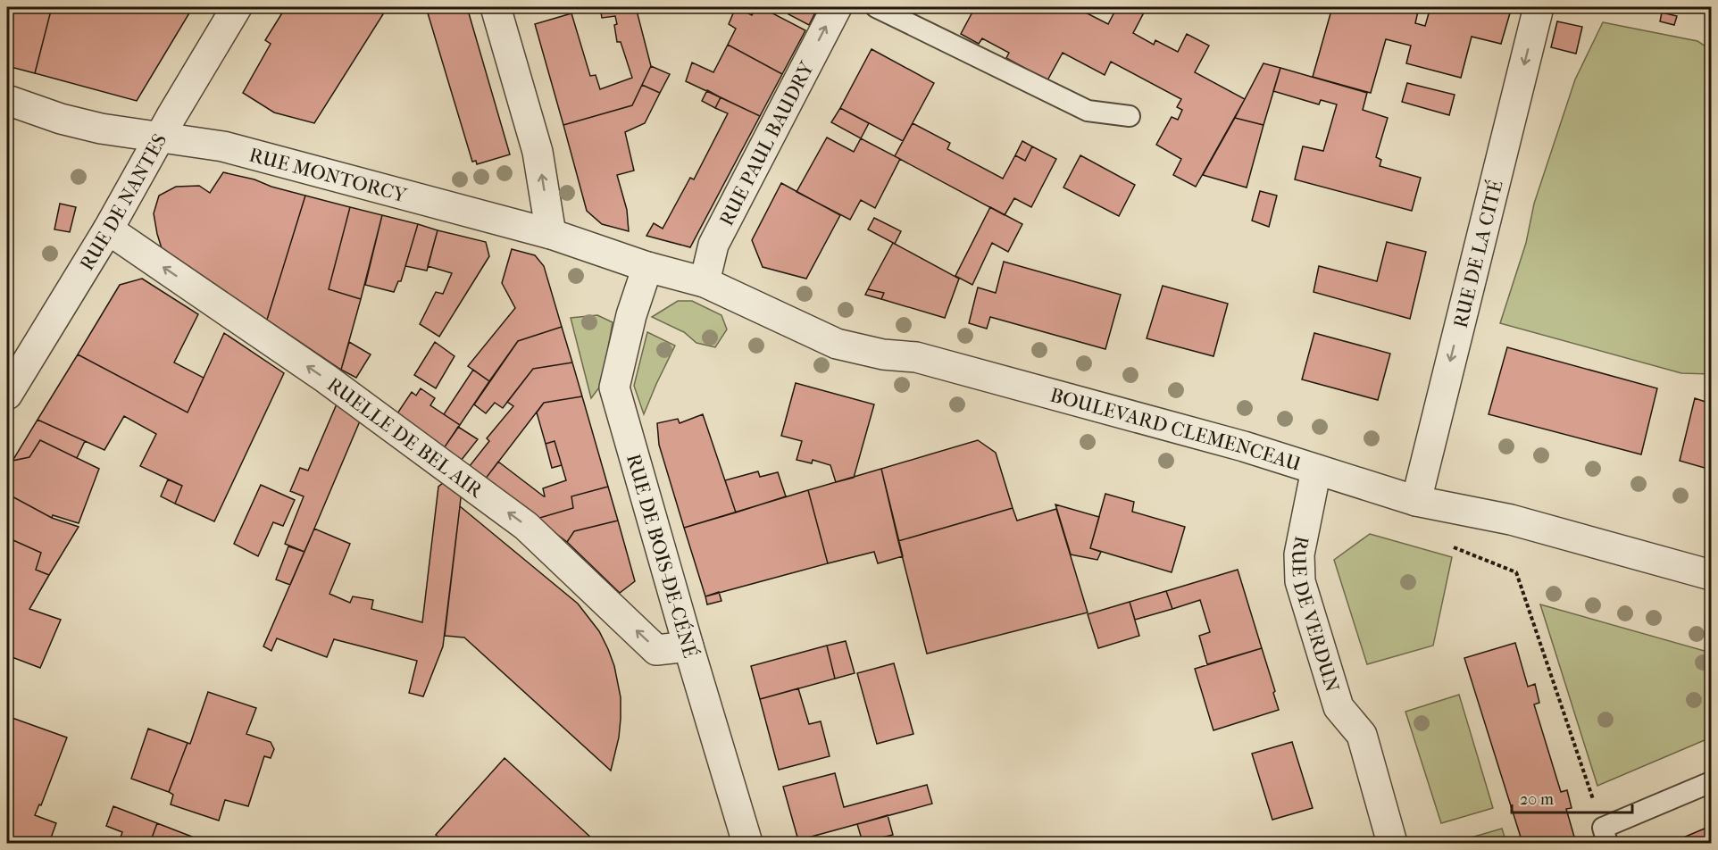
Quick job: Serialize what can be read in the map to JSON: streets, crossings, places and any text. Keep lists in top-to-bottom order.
{
  "streets": {
    "street": [
      "RUE PAUL BAUDRY",
      "RUE MONTORCY",
      "RUE DE NANTES",
      "RUE DE LA CITÉ",
      "BOULEVARD CLEMENCEAU",
      "RUELLE DE BEL AIR",
      "RUE DE BOIS-DE-CÉNÉ",
      "RUE DE VERDUN"
    ]
  },
  "crossings": [
    ["RUE PAUL BAUDRY", "BOULEVARD CLEMENCEAU"],
    ["RUE MONTORCY", "RUE DE NANTES"],
    ["RUE MONTORCY", "BOULEVARD CLEMENCEAU"],
    ["RUE MONTORCY", "RUE DE BOIS-DE-CÉNÉ"],
    ["RUE DE NANTES", "RUELLE DE BEL AIR"],
    ["RUE DE LA CITÉ", "BOULEVARD CLEMENCEAU"],
    ["BOULEVARD CLEMENCEAU", "RUE DE BOIS-DE-CÉNÉ"],
    ["BOULEVARD CLEMENCEAU", "RUE DE VERDUN"],
    ["RUELLE DE BEL AIR", "RUE DE BOIS-DE-CÉNÉ"]
  ],
  "one_way": ["RUE PAUL BAUDRY", "RUE DE LA CITÉ", "RUELLE DE BEL AIR"],
  "scale_bar": "20 m"
}
